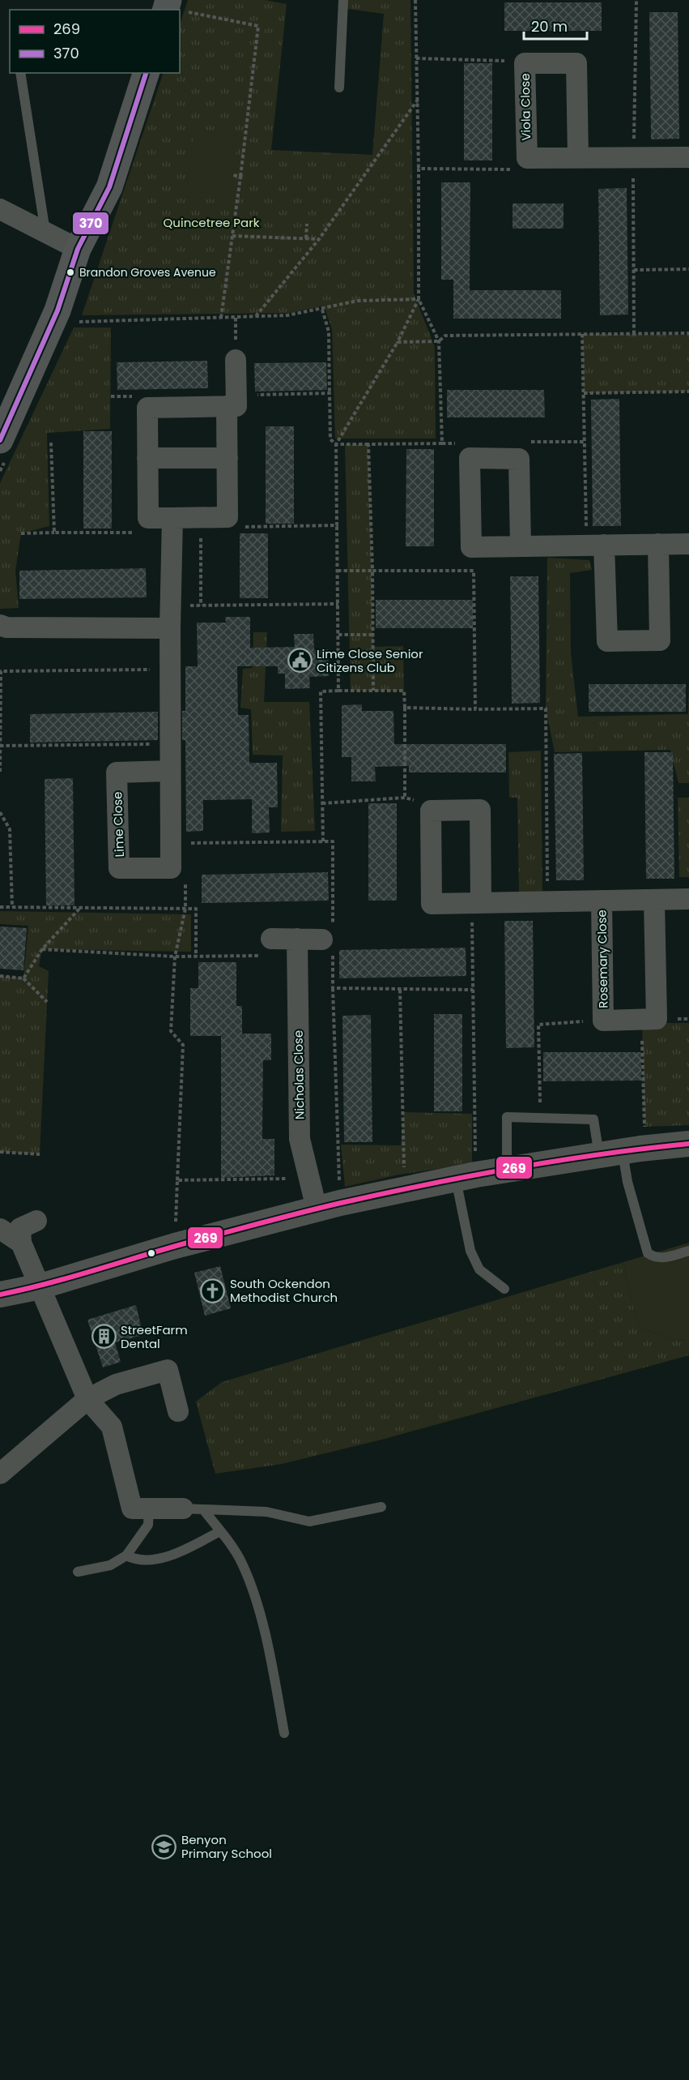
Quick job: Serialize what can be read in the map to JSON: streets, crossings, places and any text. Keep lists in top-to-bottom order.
{
  "streets": {
    "street": [
      "Viola Close",
      "Lime Close",
      "Rosemary Close",
      "Nicholas Close"
    ]
  },
  "parks": ["Quincetree Park"],
  "places": {
    "other": ["Brandon Groves Avenue"],
    "public building": ["Lime Close Senior Citizens Club"],
    "church": ["South Ockendon Methodist Church"],
    "building": ["StreetFarm Dental"],
    "school or university": ["Benyon Primary School"]
  },
  "lines": ["transit line 370", "transit line 269"],
  "legend": ["269", "370"],
  "scale_bar": "20 m"
}
